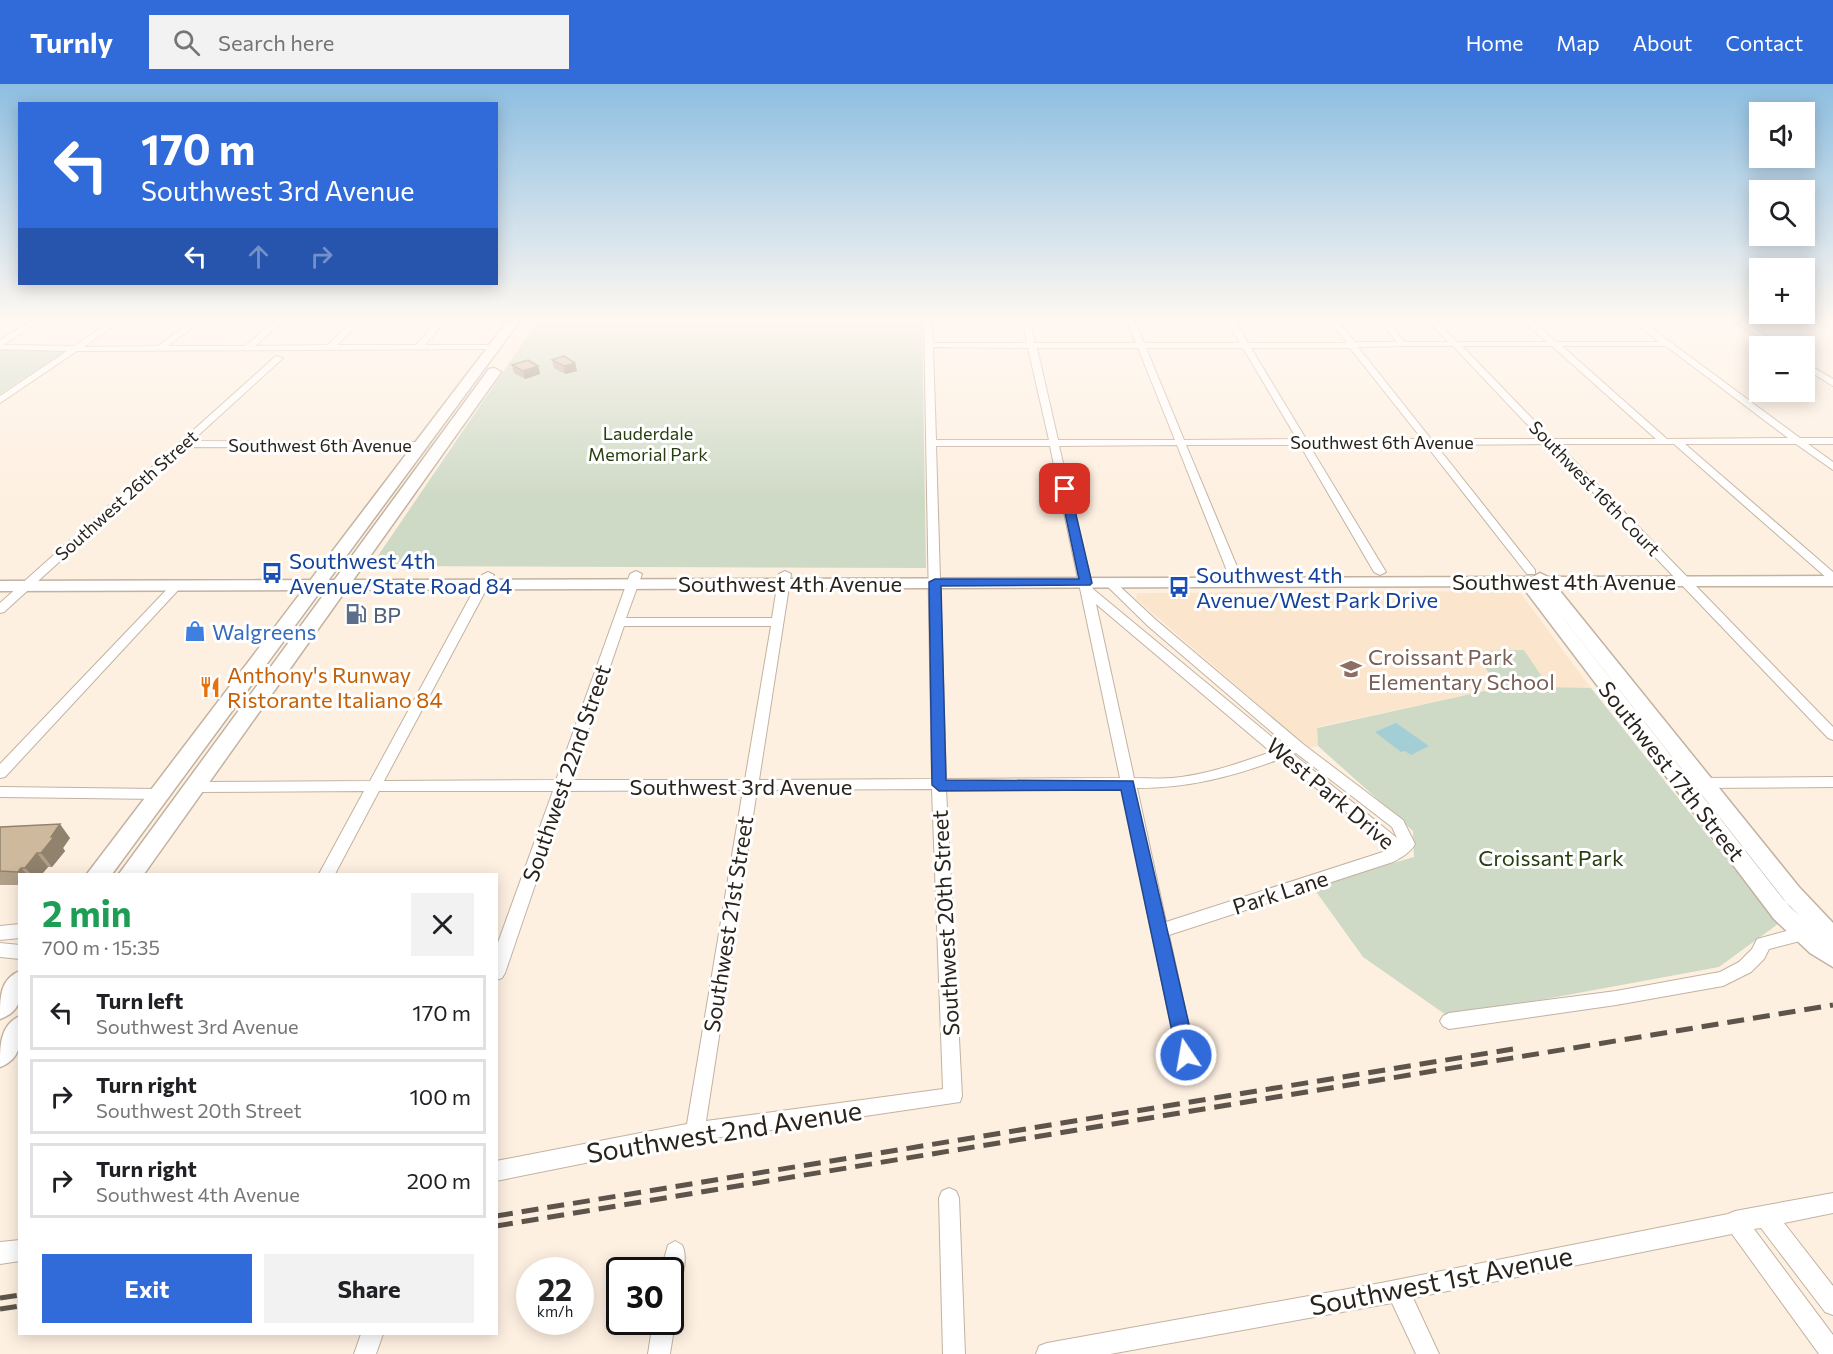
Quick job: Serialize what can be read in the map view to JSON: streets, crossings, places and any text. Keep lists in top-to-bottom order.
{
  "streets": {
    "main road": ["Southwest 4th Avenue", "Southwest 17th Street"],
    "street": [
      "Southwest 6th Avenue",
      "Southwest 16th Court",
      "Southwest 26th Street",
      "Southwest 22nd Street",
      "Southwest 3rd Avenue",
      "West Park Drive",
      "Park Lane",
      "Southwest 20th Street",
      "Southwest 21st Street",
      "Southwest 2nd Avenue",
      "Southwest 1st Avenue"
    ]
  },
  "crossings": [
    ["Southwest 6th Avenue", "Southwest 16th Court"],
    ["Southwest 6th Avenue", "Southwest 26th Street"],
    ["Southwest 6th Avenue", "Southwest 17th Street"],
    ["Southwest 6th Avenue", "Southwest 20th Street"],
    ["Southwest 16th Court", "Southwest 4th Avenue"],
    ["Southwest 26th Street", "Southwest 4th Avenue"],
    ["Southwest 4th Avenue", "Southwest 17th Street"],
    ["Southwest 4th Avenue", "Southwest 22nd Street"],
    ["Southwest 4th Avenue", "West Park Drive"],
    ["Southwest 4th Avenue", "Southwest 20th Street"],
    ["Southwest 4th Avenue", "Southwest 21st Street"],
    ["Southwest 22nd Street", "Southwest 3rd Avenue"],
    ["Southwest 3rd Avenue", "West Park Drive"],
    ["Southwest 3rd Avenue", "Southwest 20th Street"],
    ["Southwest 3rd Avenue", "Southwest 21st Street"],
    ["West Park Drive", "Park Lane"],
    ["Southwest 20th Street", "Southwest 2nd Avenue"],
    ["Southwest 21st Street", "Southwest 2nd Avenue"]
  ],
  "parks": ["Lauderdale Memorial Park", "Croissant Park"],
  "places": {
    "bus stop": ["Southwest 4th Avenue/State Road 84", "Southwest 4th Avenue/West Park Drive"],
    "fuel station": ["BP"],
    "shop": ["Walgreens"],
    "school or university": ["Croissant Park Elementary School"],
    "restaurant": ["Anthony's Runway Ristorante Italiano 84"]
  },
  "page": {
    "header": "Turnly",
    "search": "Search here",
    "nav": [
      "Home",
      "Map",
      "About",
      "Contact"
    ],
    "map_buttons": ["+", "−"],
    "turn": ["170 m", "Southwest 3rd Avenue"],
    "heading": ["2 min", "700 m · 15:35"],
    "list": [
      {
        "name": "Turn left",
        "note": "Southwest 3rd Avenue",
        "value": "170 m"
      },
      {
        "name": "Turn right",
        "note": "Southwest 20th Street",
        "value": "100 m"
      },
      {
        "name": "Turn right",
        "note": "Southwest 4th Avenue",
        "value": "200 m"
      }
    ],
    "buttons": ["Exit", "Share"],
    "speed": "22 km/h",
    "limit": "30"
  }
}
